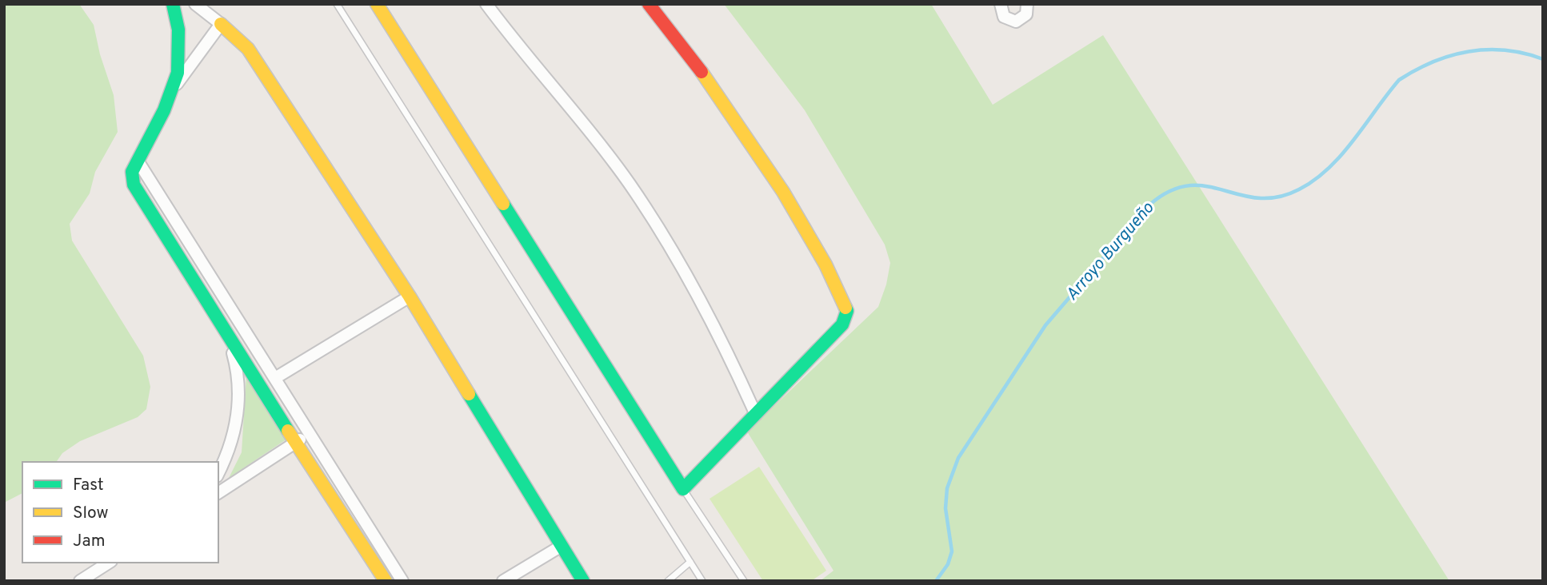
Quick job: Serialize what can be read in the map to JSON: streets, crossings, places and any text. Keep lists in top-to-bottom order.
{
  "water": ["Arroyo Burgueño"],
  "legend": ["Fast", "Slow", "Jam"]
}
